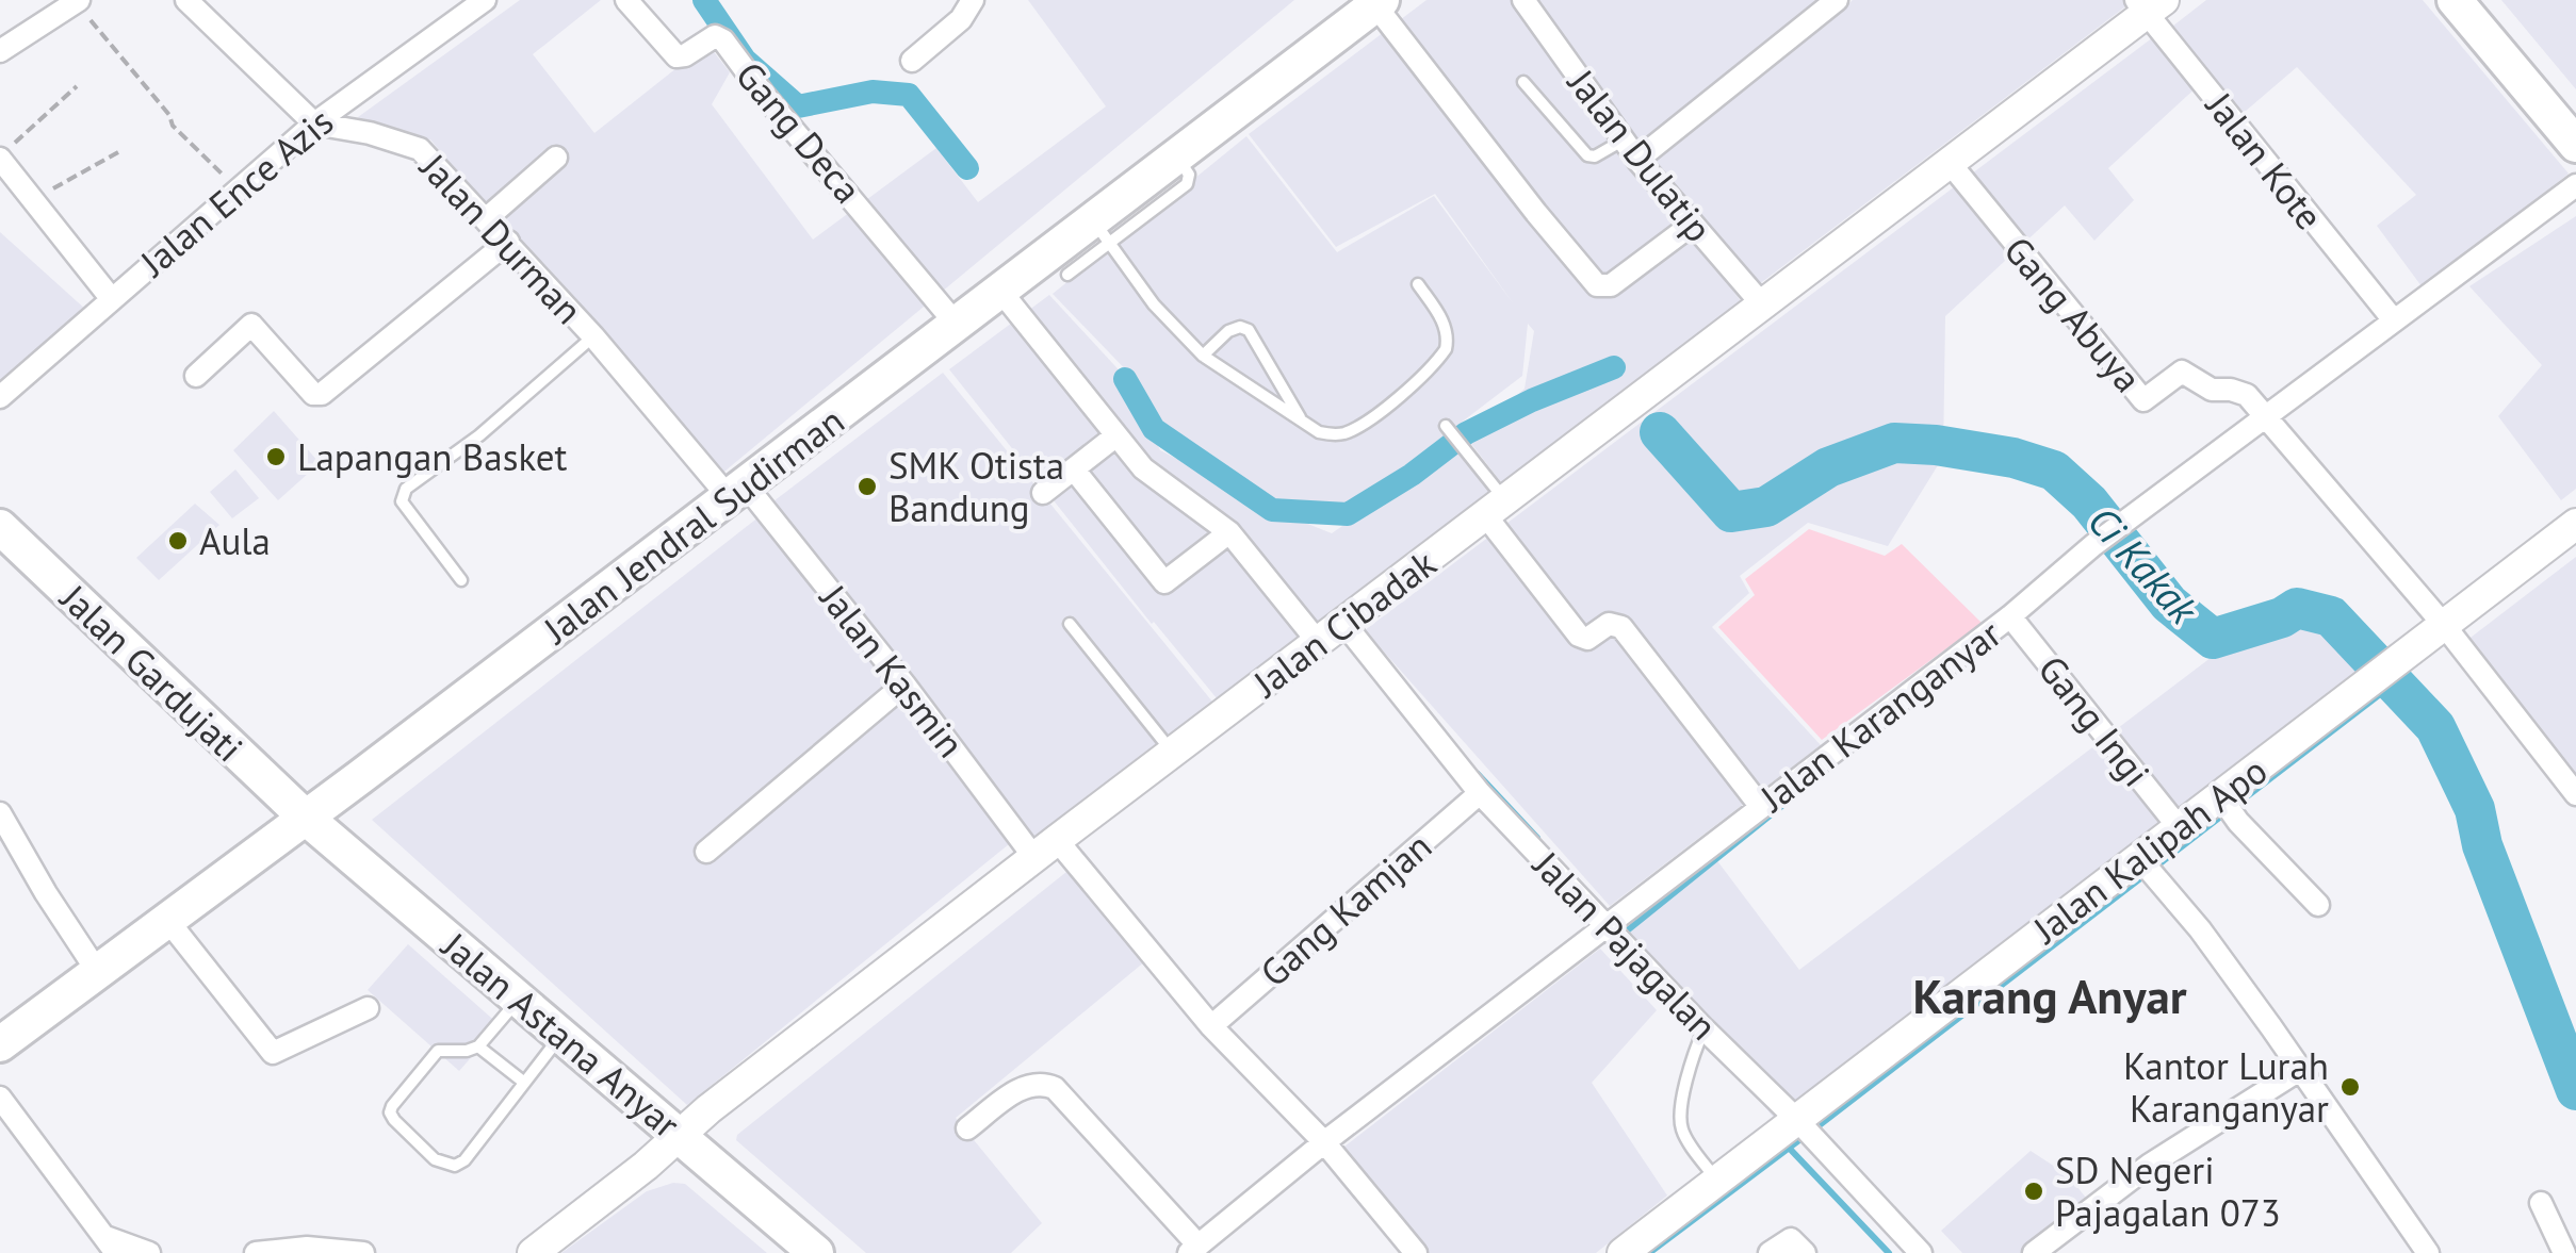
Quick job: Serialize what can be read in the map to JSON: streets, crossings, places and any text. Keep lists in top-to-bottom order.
{
  "streets": {
    "main road": [
      "Jalan Jendral Sudirman",
      "Jalan Cibadak",
      "Jalan Gardujati",
      "Jalan Kalipah Apo",
      "Jalan Astana Anyar"
    ],
    "street": [
      "Gang Deca",
      "Jalan Dulatip",
      "Jalan Kote",
      "Jalan Ence Azis",
      "Jalan Durman",
      "Gang Abuya",
      "Jalan Kasmin",
      "Jalan Karanganyar",
      "Gang Ingi",
      "Gang Kamjan",
      "Jalan Pajagalan"
    ]
  },
  "crossings": [
    ["Gang Deca", "Jalan Jendral Sudirman"],
    ["Jalan Dulatip", "Jalan Cibadak"],
    ["Jalan Kote", "Jalan Cibadak"],
    ["Jalan Kote", "Jalan Karanganyar"],
    ["Jalan Ence Azis", "Jalan Durman"],
    ["Jalan Durman", "Jalan Jendral Sudirman"],
    ["Jalan Durman", "Jalan Kasmin"],
    ["Gang Abuya", "Jalan Cibadak"],
    ["Gang Abuya", "Jalan Karanganyar"],
    ["Jalan Jendral Sudirman", "Jalan Kasmin"],
    ["Jalan Jendral Sudirman", "Jalan Gardujati"],
    ["Jalan Jendral Sudirman", "Jalan Astana Anyar"],
    ["Jalan Cibadak", "Jalan Kasmin"],
    ["Jalan Cibadak", "Jalan Pajagalan"],
    ["Jalan Cibadak", "Jalan Astana Anyar"],
    ["Jalan Kasmin", "Jalan Karanganyar"],
    ["Jalan Kasmin", "Gang Kamjan"],
    ["Jalan Gardujati", "Jalan Astana Anyar"],
    ["Jalan Karanganyar", "Gang Ingi"],
    ["Jalan Karanganyar", "Jalan Pajagalan"],
    ["Gang Ingi", "Jalan Kalipah Apo"],
    ["Jalan Kalipah Apo", "Jalan Pajagalan"],
    ["Gang Kamjan", "Jalan Pajagalan"]
  ],
  "districts": ["Karang Anyar"],
  "water": ["Ci Kakak"],
  "places": [
    "Lapangan Basket",
    "SMK Otista Bandung",
    "Aula",
    "Kantor Lurah Karanganyar",
    "SD Negeri Pajagalan 073"
  ]
}
